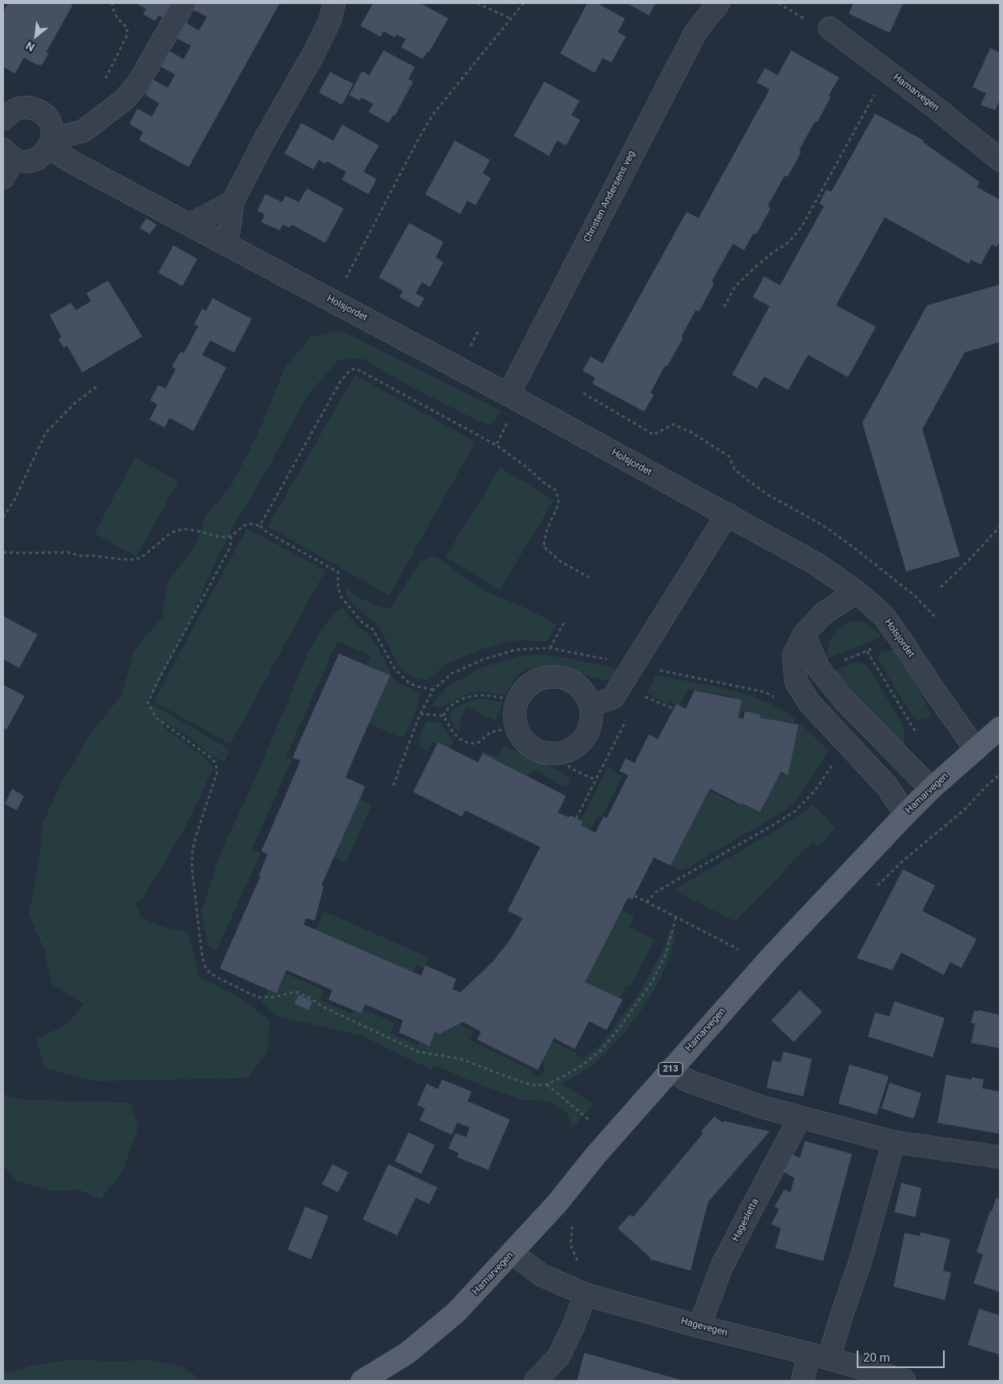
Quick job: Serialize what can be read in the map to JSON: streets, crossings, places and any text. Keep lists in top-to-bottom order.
{
  "streets": {
    "main road": ["Hamarvegen", "213"],
    "street": [
      "Christen Andersens veg",
      "Holsjordet",
      "Hagesletta",
      "Hagevegen"
    ]
  },
  "crossings": [
    ["Hamarvegen", "Holsjordet"],
    ["Hamarvegen", "Hagevegen"],
    ["Christen Andersens veg", "Holsjordet"],
    ["Hagesletta", "Hagevegen"]
  ],
  "scale_bar": "20 m",
  "north": "bottom left"
}
